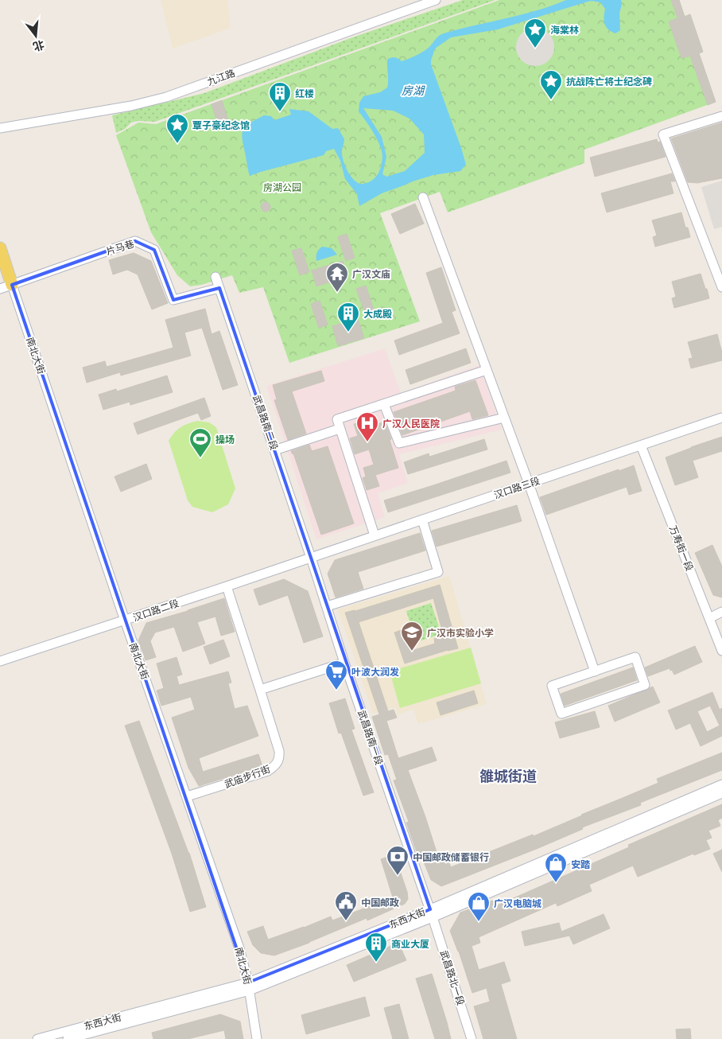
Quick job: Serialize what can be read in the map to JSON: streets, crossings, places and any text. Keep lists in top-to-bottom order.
{
  "streets": {
    "street": [
      "九江路",
      "片马巷",
      "南北大街",
      "武昌路南二段",
      "汉口路三段",
      "万寿街一段",
      "汉口路二段",
      "武昌路南一段",
      "武庙步行街",
      "东西大街",
      "武昌路北一段"
    ]
  },
  "crossings": [
    ["片马巷", "南北大街"],
    ["片马巷", "武昌路南二段"],
    ["南北大街", "汉口路二段"],
    ["南北大街", "武庙步行街"],
    ["南北大街", "东西大街"],
    ["武昌路南二段", "汉口路三段"],
    ["武昌路南二段", "汉口路二段"],
    ["武昌路南二段", "武昌路南一段"],
    ["汉口路三段", "万寿街一段"],
    ["汉口路三段", "汉口路二段"],
    ["汉口路三段", "武昌路南一段"],
    ["汉口路二段", "武昌路南一段"],
    ["汉口路二段", "武庙步行街"],
    ["武昌路南一段", "东西大街"],
    ["武昌路南一段", "武昌路北一段"],
    ["东西大街", "武昌路北一段"]
  ],
  "districts": ["雒城街道"],
  "water": ["房湖"],
  "parks": ["房湖公园"],
  "places": {
    "place": ["海棠林", "抗战阵亡将士纪念碑", "覃子豪纪念馆"],
    "building": ["红楼", "大成殿", "商业大厦"],
    "temple": ["广汉文庙"],
    "hospital": ["广汉人民医院"],
    "sports": ["操场"],
    "school or university": ["广汉市实验小学"],
    "supermarket": ["叶波大润发"],
    "bank": ["中国邮政储蓄银行"],
    "shop": ["安踏", "广汉电脑城"],
    "public building": ["中国邮政"]
  },
  "north": "bottom"
}
